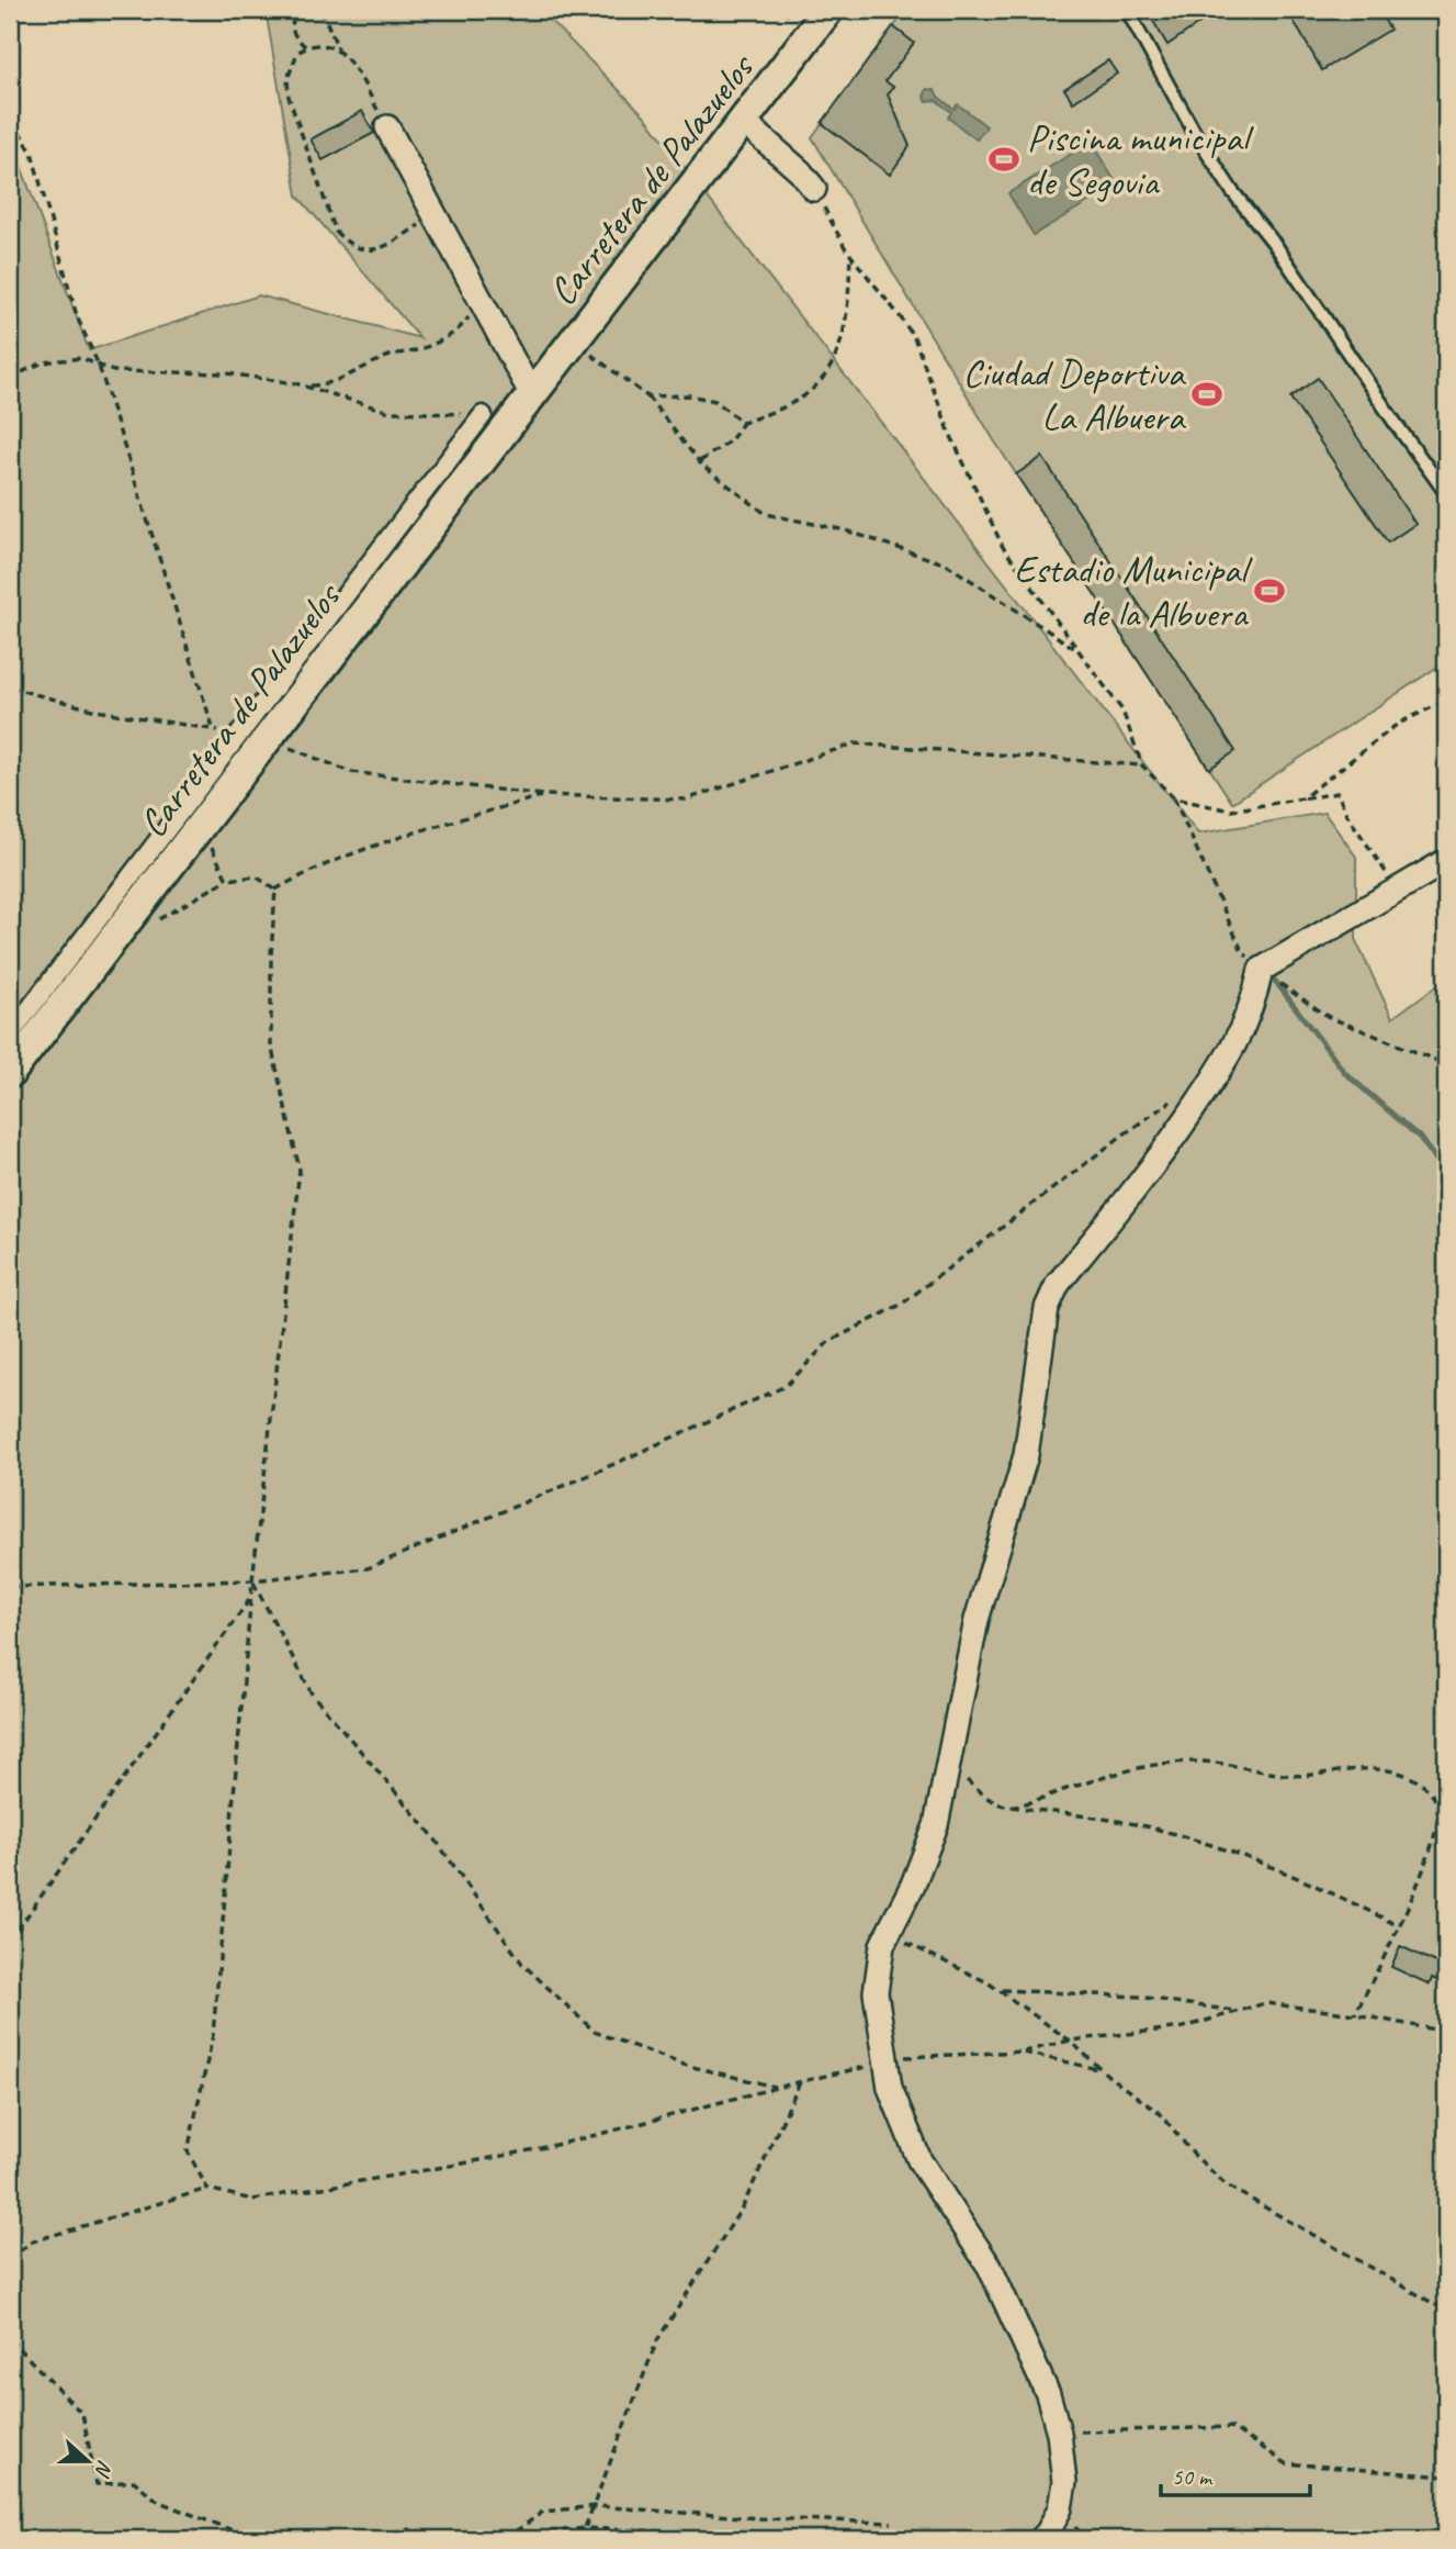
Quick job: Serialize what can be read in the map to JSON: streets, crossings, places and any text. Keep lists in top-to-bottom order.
{
  "streets": {
    "street": ["Carretera de Palazuelos"]
  },
  "places": {
    "sports": ["Piscina municipal de Segovia", "Ciudad Deportiva La Albuera", "Estadio Municipal de la Albuera"]
  },
  "scale_bar": "50 m",
  "north": "right"
}
